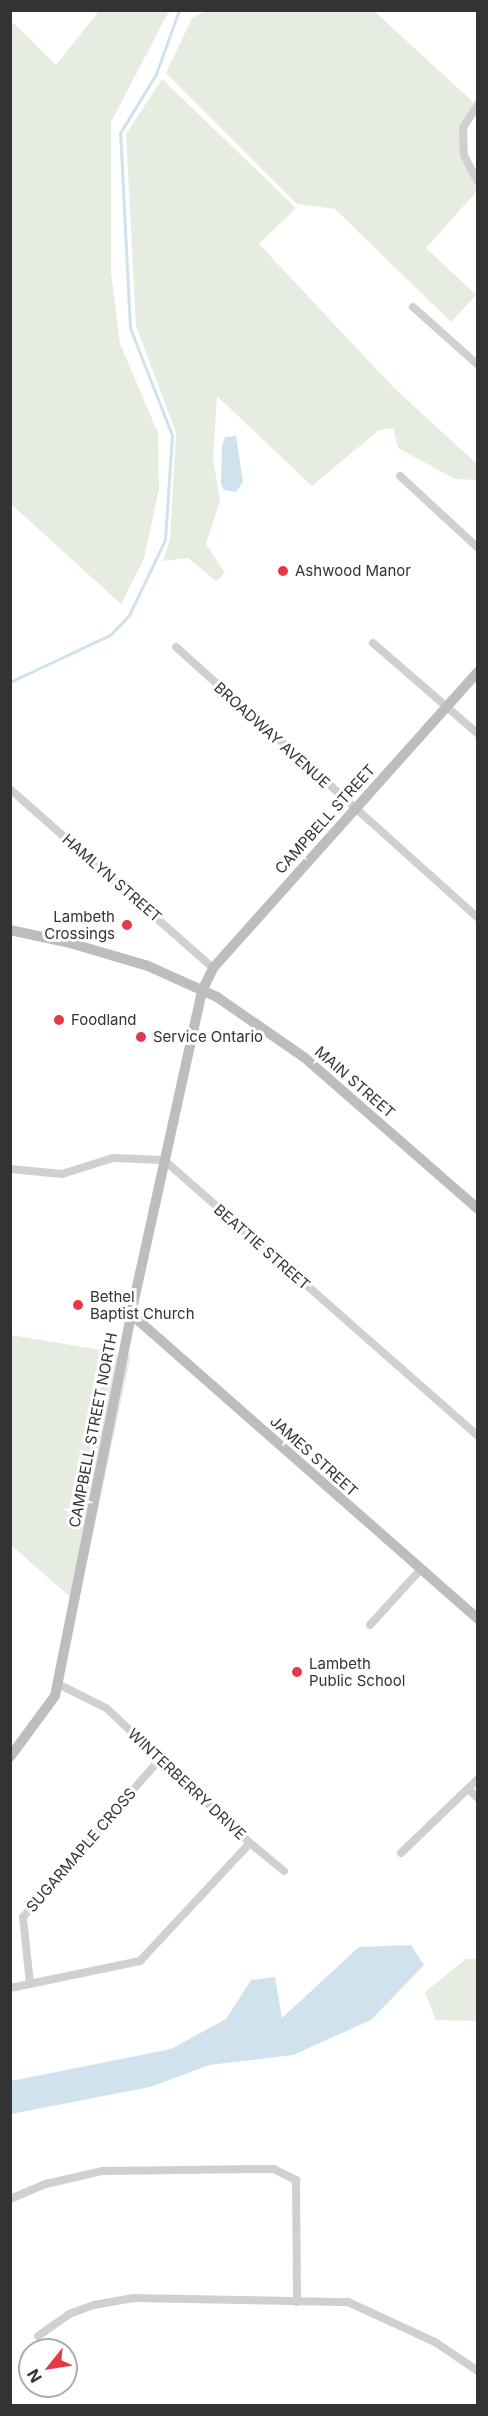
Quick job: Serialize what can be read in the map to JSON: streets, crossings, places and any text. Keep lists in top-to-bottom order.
{
  "streets": {
    "street": [
      "BROADWAY AVENUE",
      "CAMPBELL STREET",
      "HAMLYN STREET",
      "MAIN STREET",
      "BEATTIE STREET",
      "CAMPBELL STREET NORTH",
      "JAMES STREET",
      "WINTERBERRY DRIVE",
      "SUGARMAPLE CROSS"
    ]
  },
  "crossings": [
    ["BROADWAY AVENUE", "CAMPBELL STREET"],
    ["CAMPBELL STREET", "HAMLYN STREET"],
    ["CAMPBELL STREET", "MAIN STREET"],
    ["CAMPBELL STREET", "CAMPBELL STREET NORTH"],
    ["MAIN STREET", "CAMPBELL STREET NORTH"],
    ["BEATTIE STREET", "CAMPBELL STREET NORTH"],
    ["CAMPBELL STREET NORTH", "JAMES STREET"],
    ["CAMPBELL STREET NORTH", "WINTERBERRY DRIVE"],
    ["WINTERBERRY DRIVE", "SUGARMAPLE CROSS"]
  ],
  "places": [
    "Ashwood Manor",
    "Lambeth Crossings",
    "Foodland",
    "Service Ontario",
    "Bethel Baptist Church",
    "Lambeth Public School"
  ],
  "north": "bottom left"
}
